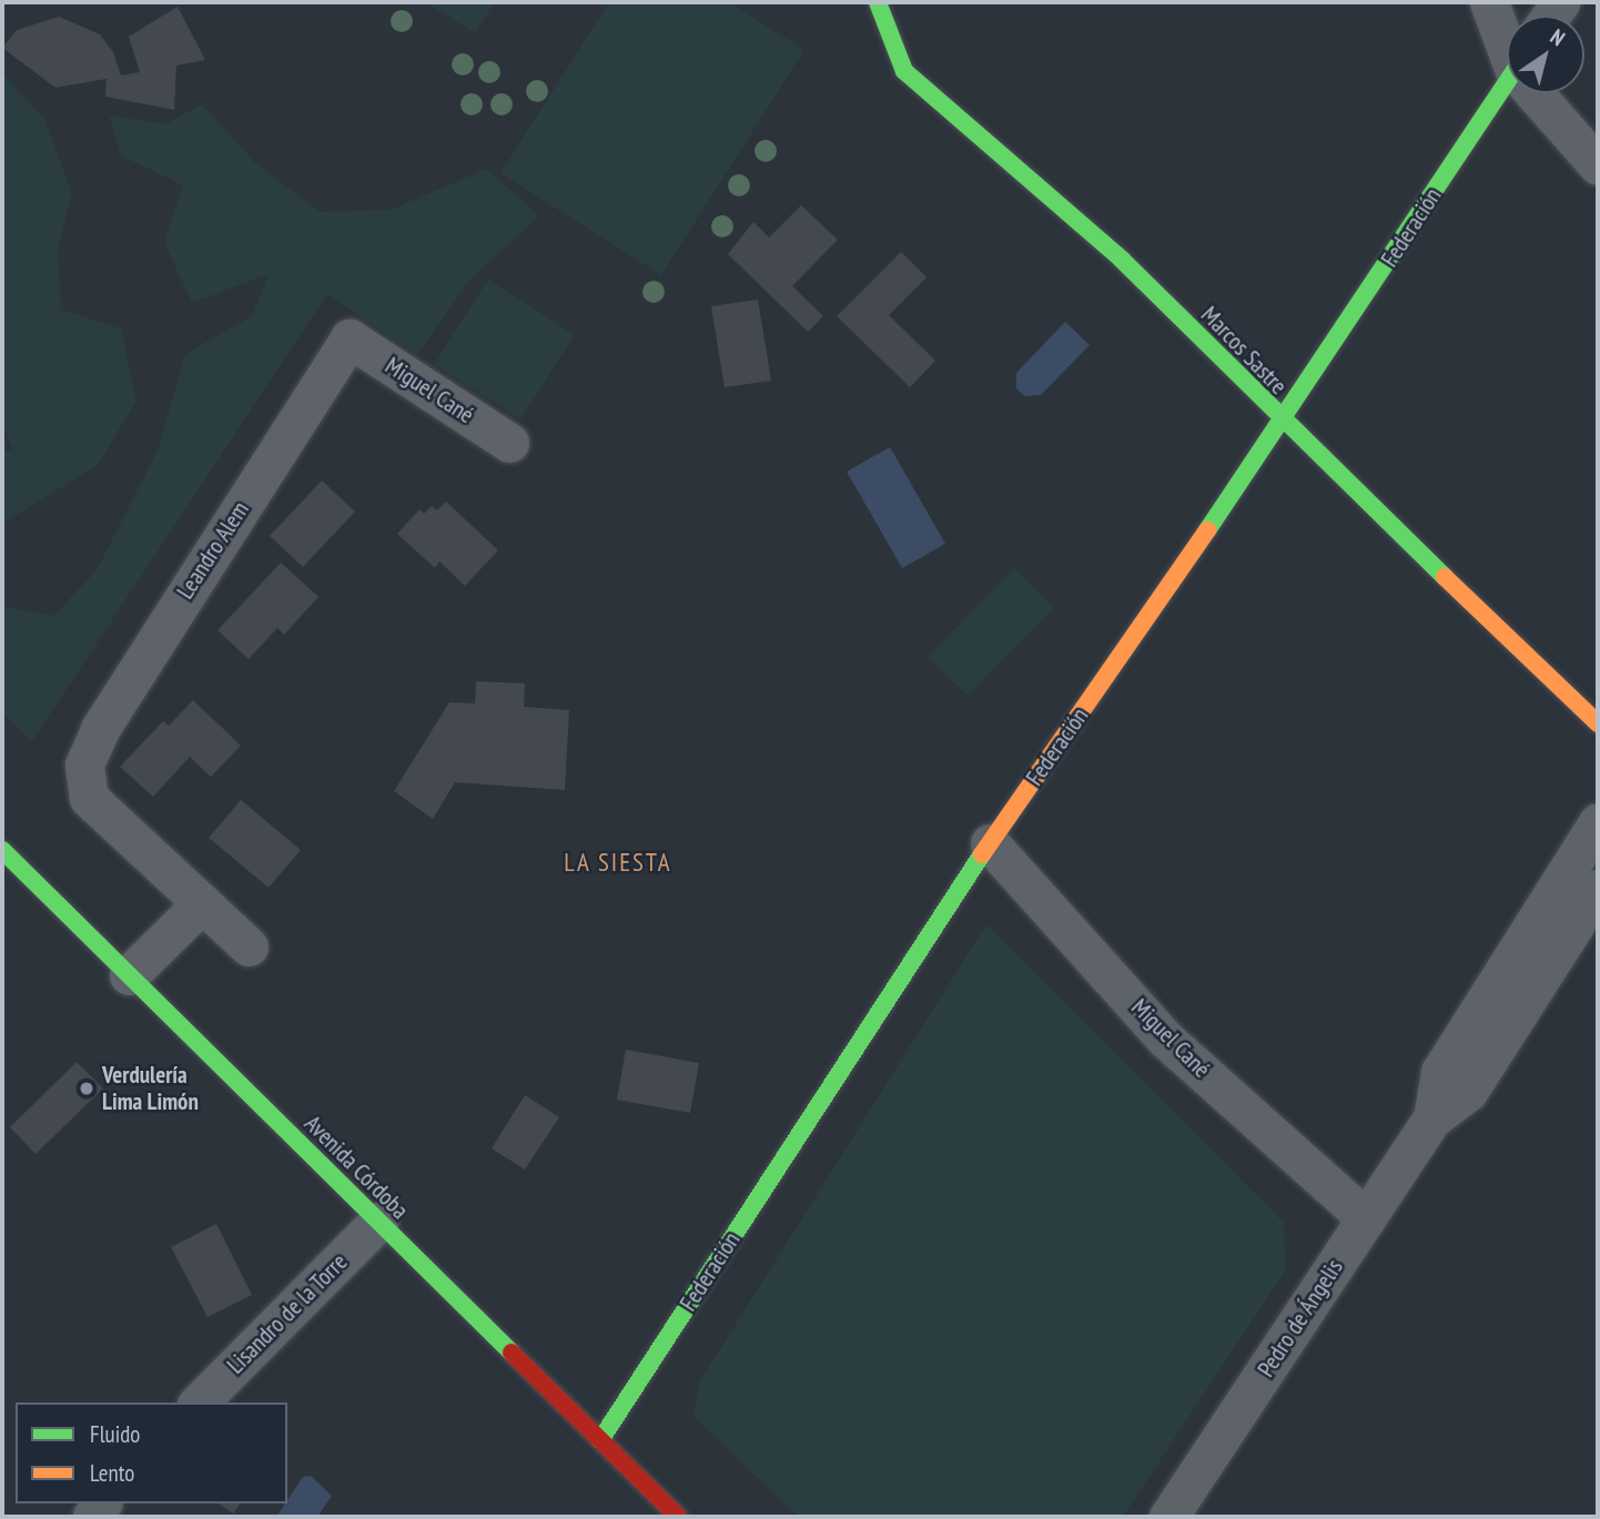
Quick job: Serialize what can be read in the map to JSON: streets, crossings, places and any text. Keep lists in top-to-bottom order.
{
  "streets": {
    "street": [
      "Federación",
      "Marcos Sastre",
      "Miguel Cané",
      "Leandro Alem",
      "Avenida Córdoba",
      "Lisandro de la Torre",
      "Pedro de Ángelis"
    ]
  },
  "crossings": [
    ["Federación", "Marcos Sastre"],
    ["Federación", "Miguel Cané"],
    ["Federación", "Avenida Córdoba"],
    ["Miguel Cané", "Leandro Alem"],
    ["Miguel Cané", "Pedro de Ángelis"],
    ["Avenida Córdoba", "Lisandro de la Torre"]
  ],
  "districts": ["LA SIESTA"],
  "places": ["Verdulería Lima Limón"],
  "legend": ["Fluido", "Lento"],
  "north": "top right"
}
